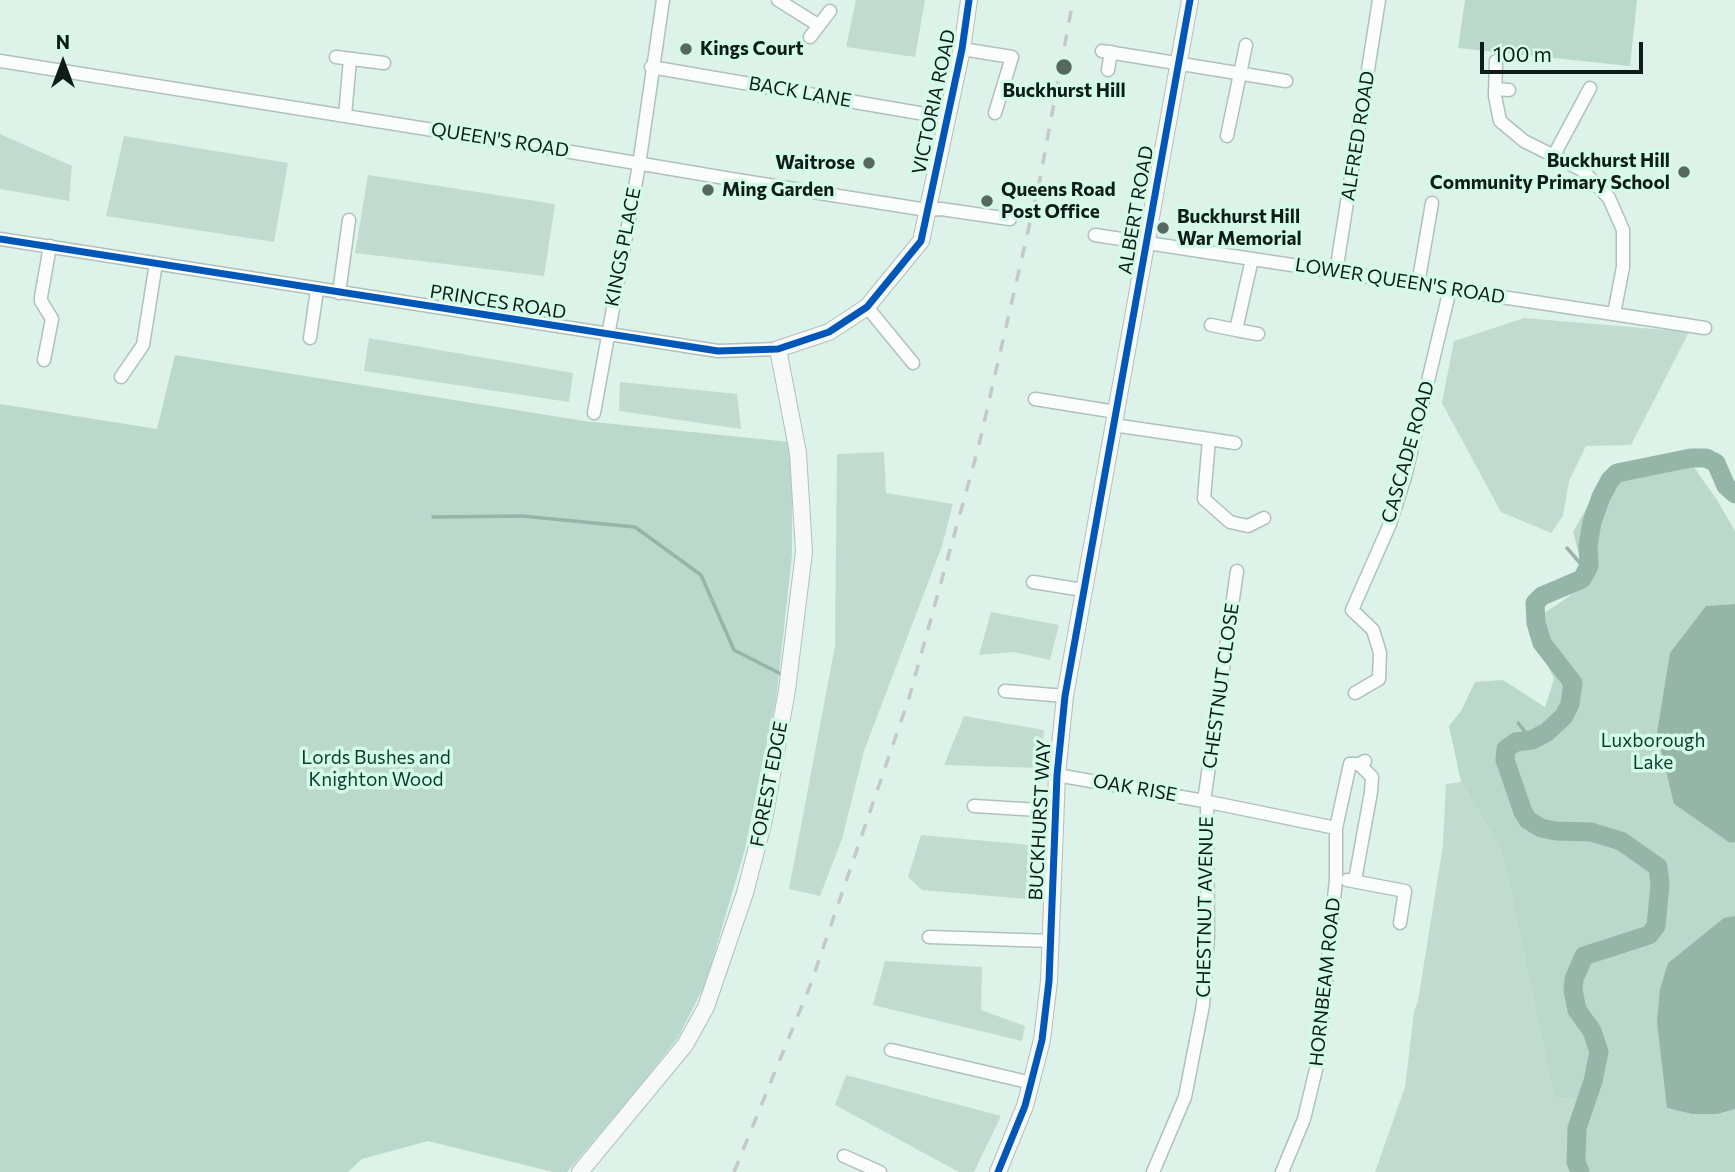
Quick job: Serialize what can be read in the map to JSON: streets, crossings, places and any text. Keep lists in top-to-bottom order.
{
  "streets": {
    "street": [
      "BACK LANE",
      "VICTORIA ROAD",
      "ALFRED ROAD",
      "QUEEN'S ROAD",
      "ALBERT ROAD",
      "KINGS PLACE",
      "LOWER QUEEN'S ROAD",
      "PRINCES ROAD",
      "CASCADE ROAD",
      "CHESTNUT CLOSE",
      "FOREST EDGE",
      "OAK RISE",
      "BUCKHURST WAY",
      "CHESTNUT AVENUE",
      "HORNBEAM ROAD"
    ]
  },
  "crossings": [
    ["BACK LANE", "VICTORIA ROAD"],
    ["BACK LANE", "KINGS PLACE"],
    ["VICTORIA ROAD", "QUEEN'S ROAD"],
    ["VICTORIA ROAD", "PRINCES ROAD"],
    ["ALFRED ROAD", "LOWER QUEEN'S ROAD"],
    ["QUEEN'S ROAD", "KINGS PLACE"],
    ["QUEEN'S ROAD", "PRINCES ROAD"],
    ["ALBERT ROAD", "LOWER QUEEN'S ROAD"],
    ["ALBERT ROAD", "BUCKHURST WAY"],
    ["KINGS PLACE", "PRINCES ROAD"],
    ["LOWER QUEEN'S ROAD", "CASCADE ROAD"],
    ["PRINCES ROAD", "FOREST EDGE"],
    ["CHESTNUT CLOSE", "OAK RISE"],
    ["CHESTNUT CLOSE", "CHESTNUT AVENUE"],
    ["OAK RISE", "BUCKHURST WAY"],
    ["OAK RISE", "CHESTNUT AVENUE"],
    ["OAK RISE", "HORNBEAM ROAD"]
  ],
  "parks": ["Luxborough Lake", "Lords Bushes and Knighton Wood"],
  "places": [
    "Kings Court",
    "Buckhurst Hill",
    "Waitrose",
    "Buckhurst Hill Community Primary School",
    "Ming Garden",
    "Queens Road Post Office",
    "Buckhurst Hill War Memorial"
  ],
  "scale_bar": "100 m",
  "north": "top"
}
